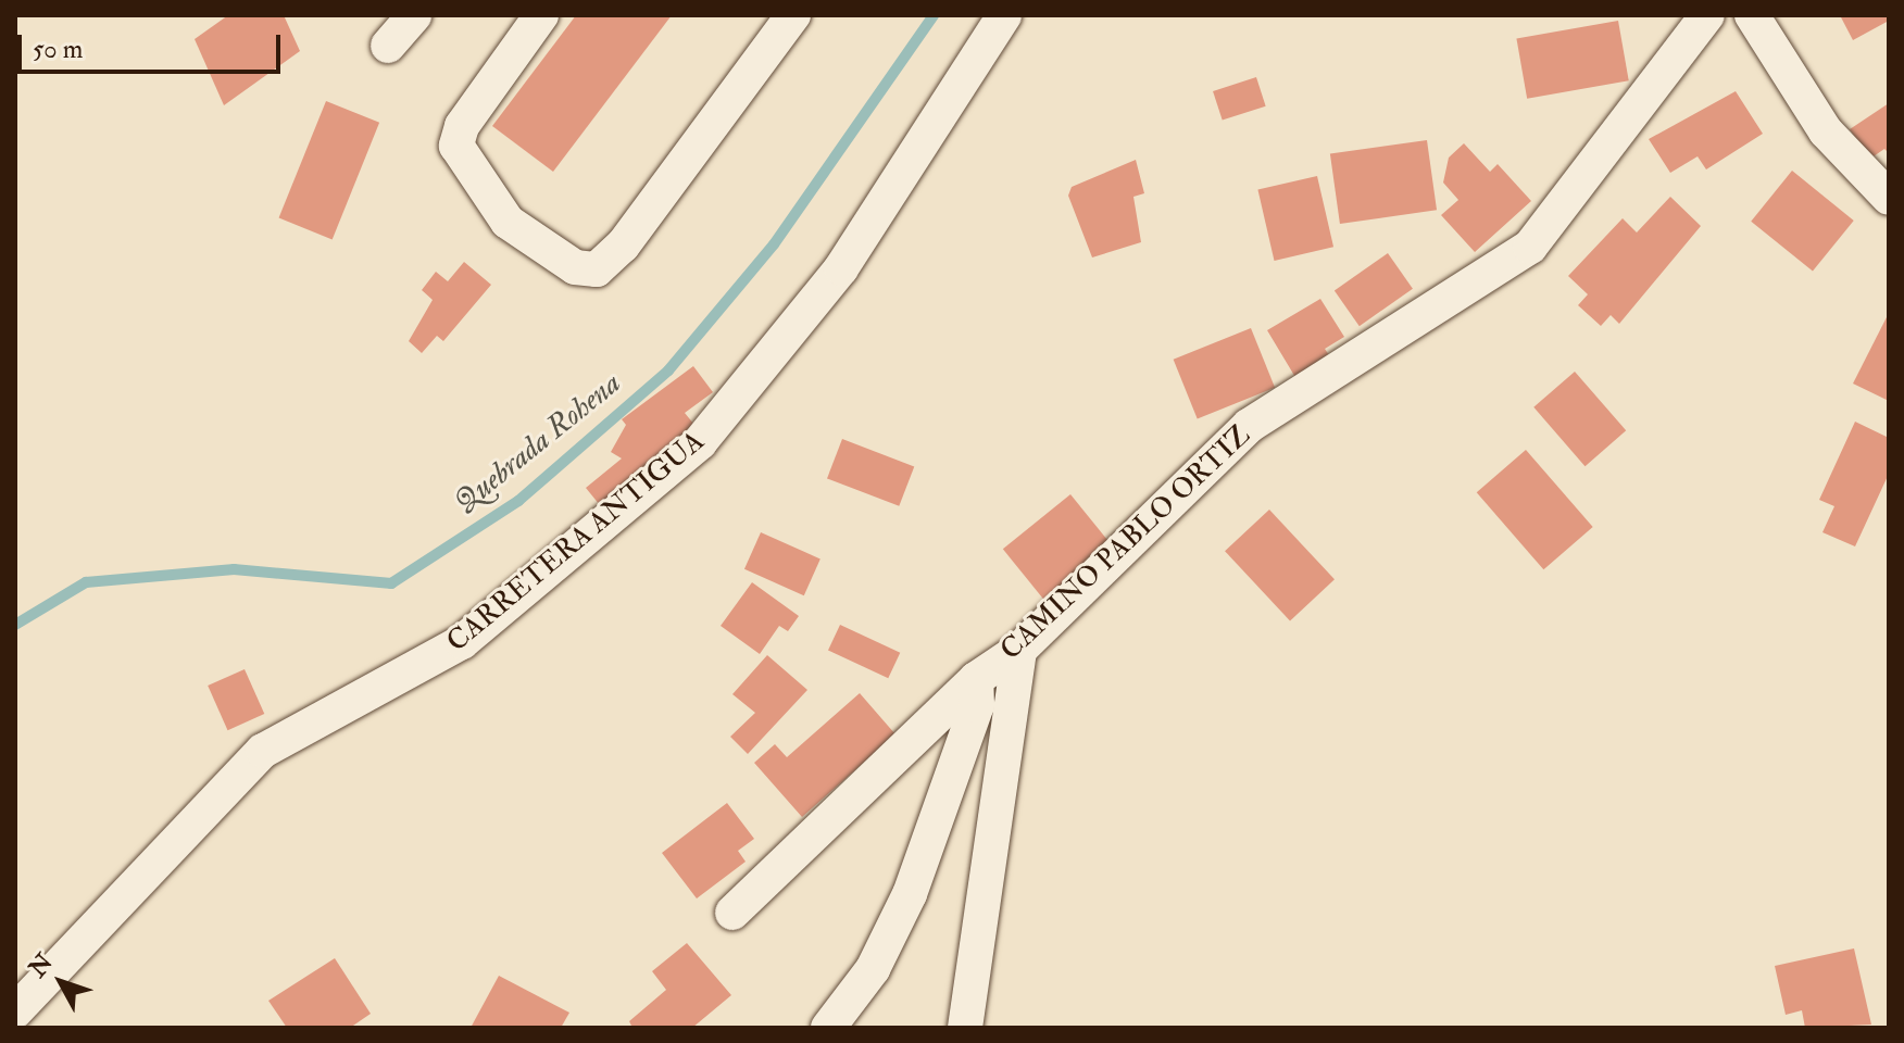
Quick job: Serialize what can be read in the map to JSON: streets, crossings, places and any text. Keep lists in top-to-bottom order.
{
  "streets": {
    "street": ["CARRETERA ANTIGUA", "CAMINO PABLO ORTIZ"]
  },
  "water": ["Quebrada Rohena"],
  "scale_bar": "50 m",
  "north": "top left"
}
